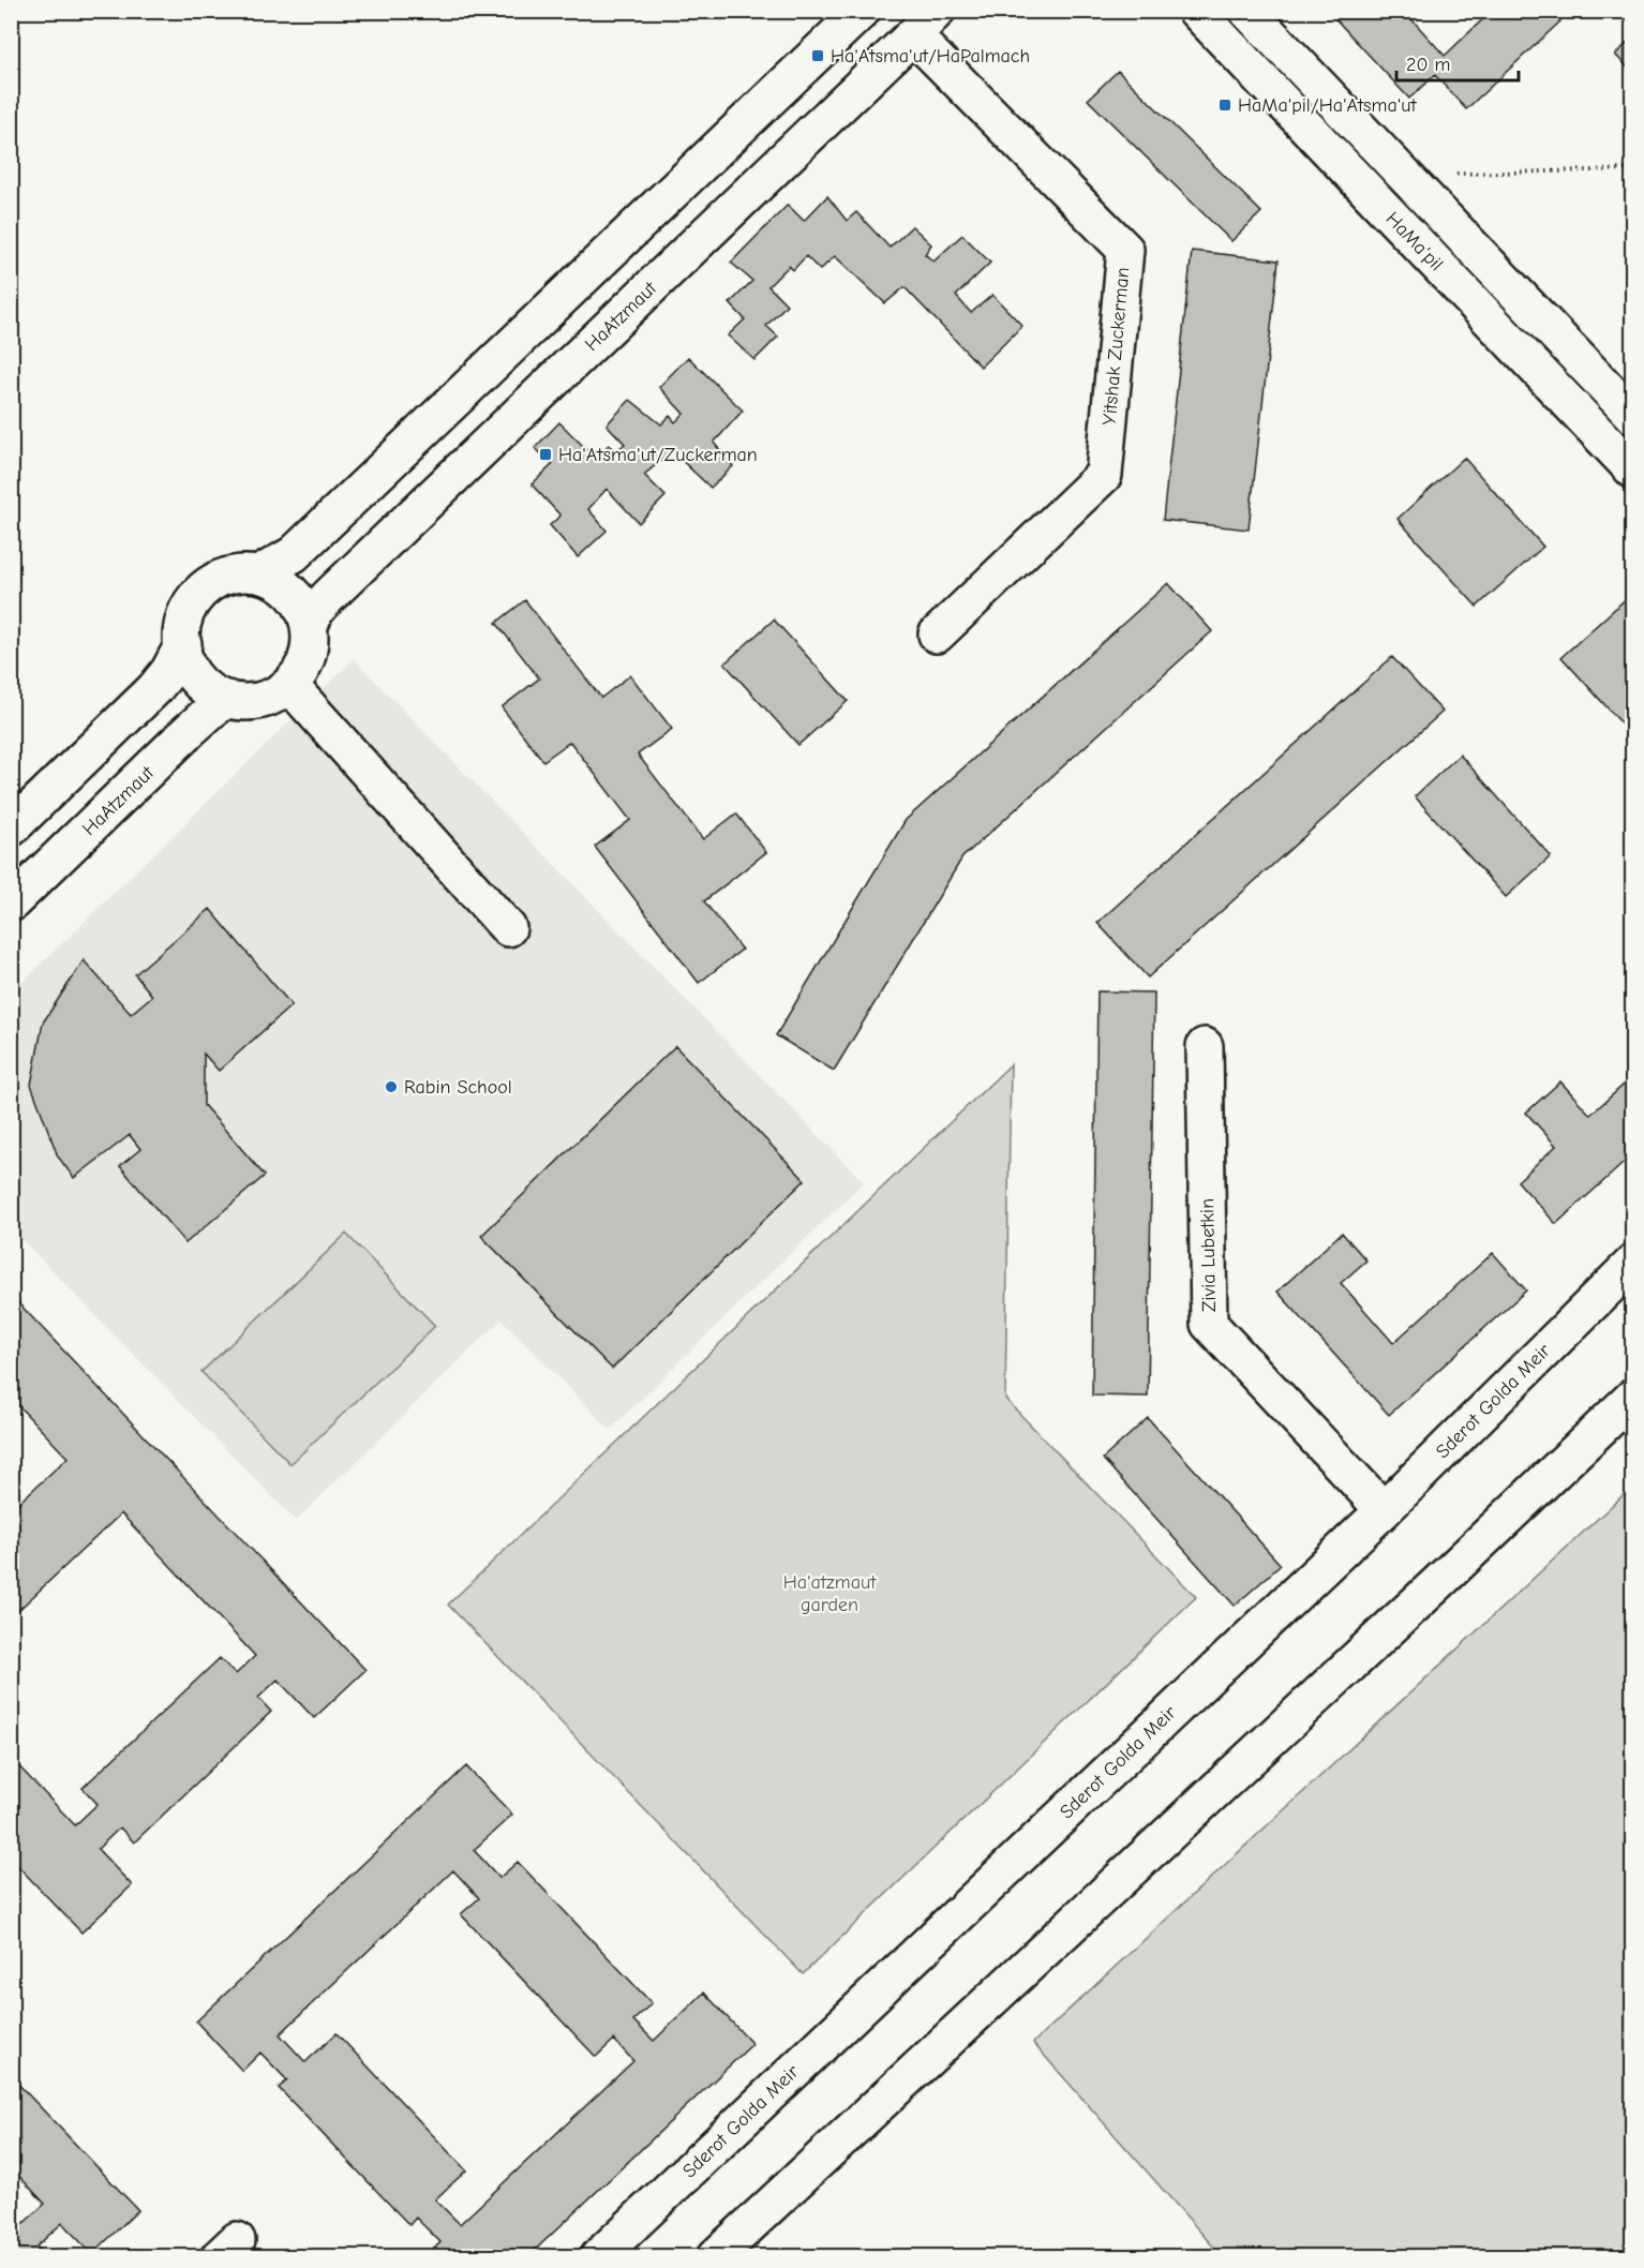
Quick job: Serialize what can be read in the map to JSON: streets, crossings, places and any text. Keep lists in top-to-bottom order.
{
  "streets": {
    "street": [
      "HaMa'pil",
      "HaAtzmaut",
      "Yitshak Zuckerman",
      "Zivia Lubetkin",
      "Sderot Golda Meir"
    ]
  },
  "crossings": [
    ["HaAtzmaut", "Yitshak Zuckerman"],
    ["Zivia Lubetkin", "Sderot Golda Meir"]
  ],
  "parks": ["Ha'atzmaut garden"],
  "places": {
    "transit": ["Ha'Atsma'ut/HaPalmach", "HaMa'pil/Ha'Atsma'ut", "Ha'Atsma'ut/Zuckerman"],
    "other": ["Rabin School"]
  },
  "scale_bar": "20 m"
}
